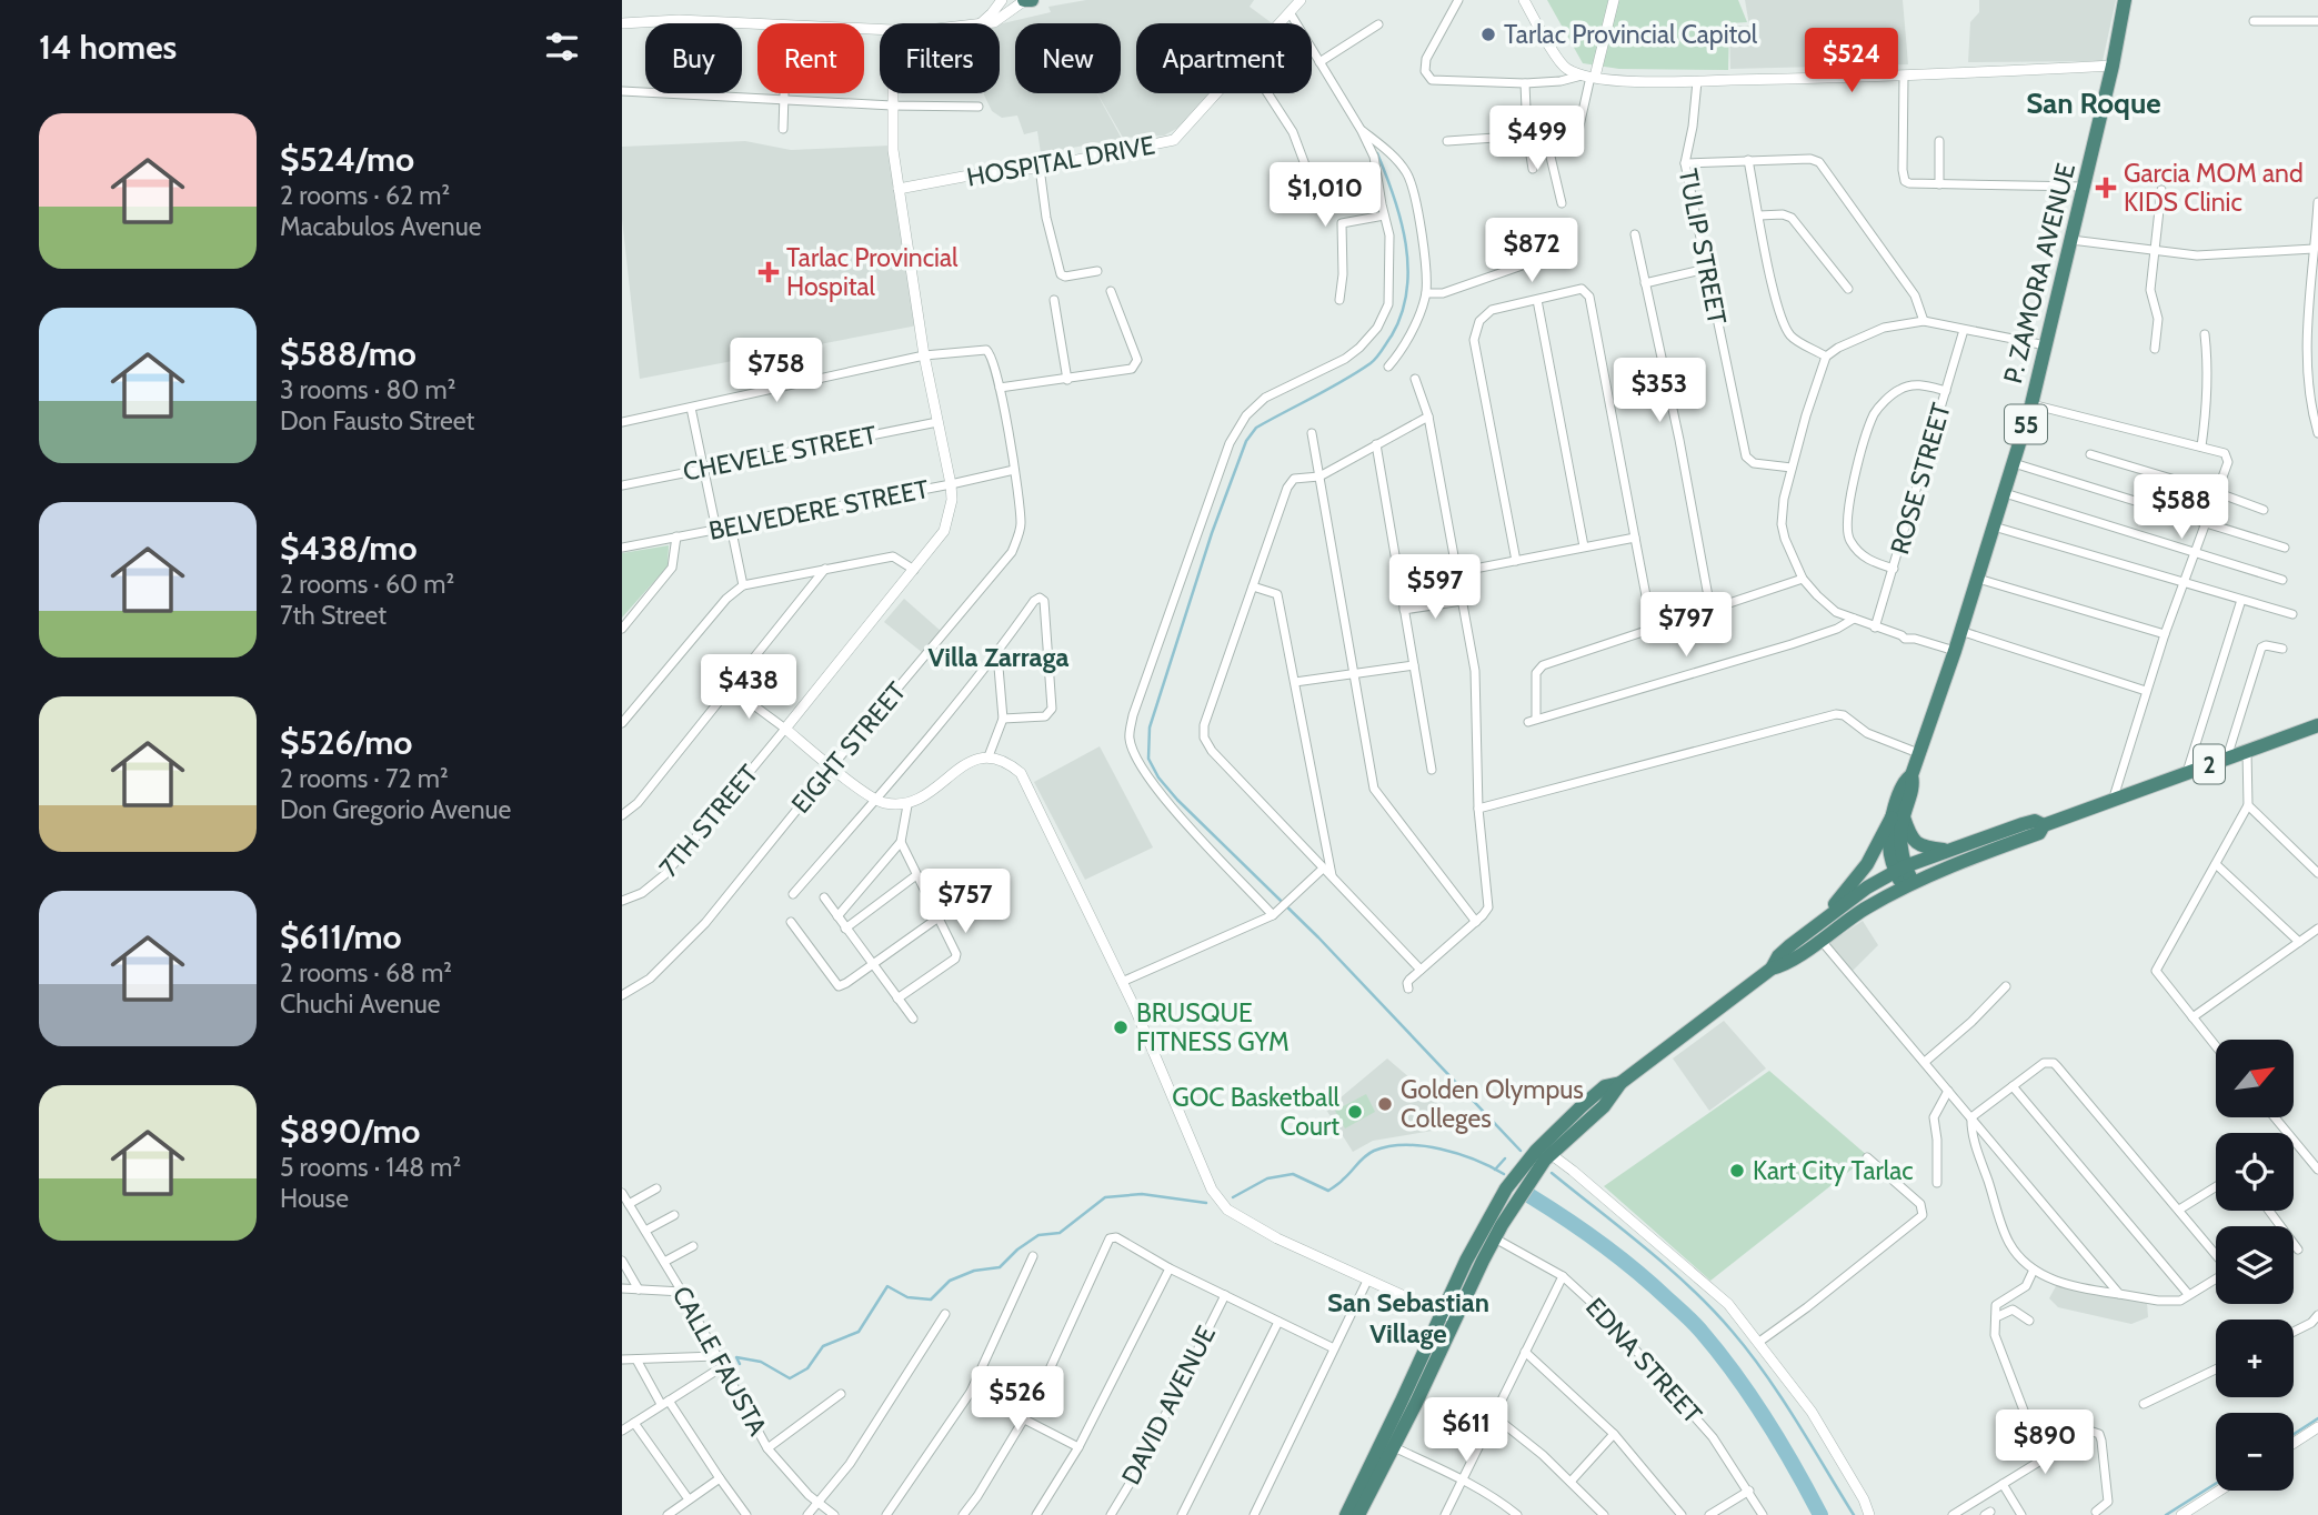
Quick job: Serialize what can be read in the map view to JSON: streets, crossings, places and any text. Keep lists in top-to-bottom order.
{
  "streets": {
    "highway": ["P. ZAMORA AVENUE", "55", "2"],
    "street": [
      "HOSPITAL DRIVE",
      "TULIP STREET",
      "CHEVELE STREET",
      "ROSE STREET",
      "BELVEDERE STREET",
      "EIGHT STREET",
      "7TH STREET",
      "CALLE FAUSTA",
      "EDNA STREET",
      "DAVID AVENUE"
    ]
  },
  "crossings": [
    ["P. ZAMORA AVENUE", "2"],
    ["BELVEDERE STREET", "EIGHT STREET"],
    ["2", "EDNA STREET"]
  ],
  "districts": ["San Roque", "Villa Zarraga", "San Sebastian Village"],
  "places": {
    "other": [
      "Tarlac Provincial Capitol",
      "BRUSQUE FITNESS GYM",
      "Golden Olympus Colleges",
      "GOC Basketball Court",
      "Kart City Tarlac"
    ],
    "health": ["Garcia MOM and KIDS Clinic", "Tarlac Provincial Hospital"]
  },
  "north": "top right",
  "page": {
    "heading": "14 homes",
    "chip": [
      "Buy",
      "Rent",
      "Filters",
      "New",
      "Apartment"
    ],
    "price": [
      "$524",
      "$499",
      "$1,010",
      "$872",
      "$758",
      "$353",
      "$588",
      "$597",
      "$797",
      "$438",
      "$757",
      "$526",
      "$611",
      "$890"
    ],
    "list": [
      {
        "name": "$524/mo",
        "note": "2 rooms · 62 m² · Macabulos Avenue"
      },
      {
        "name": "$588/mo",
        "note": "3 rooms · 80 m² · Don Fausto Street"
      },
      {
        "name": "$438/mo",
        "note": "2 rooms · 60 m² · 7th Street"
      },
      {
        "name": "$526/mo",
        "note": "2 rooms · 72 m² · Don Gregorio Avenue"
      },
      {
        "name": "$611/mo",
        "note": "2 rooms · 68 m² · Chuchi Avenue"
      },
      {
        "name": "$890/mo",
        "note": "5 rooms · 148 m² · House"
      }
    ],
    "map_buttons": ["+", "−"]
  }
}
